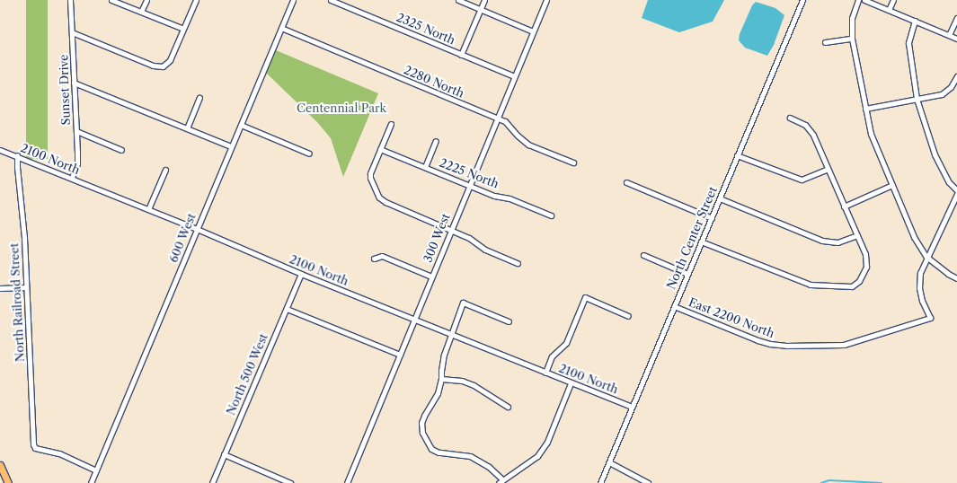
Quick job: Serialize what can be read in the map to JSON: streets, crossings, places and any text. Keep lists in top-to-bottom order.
{
  "streets": {
    "street": [
      "2325 North",
      "2280 North",
      "Sunset Drive",
      "2100 North",
      "2225 North",
      "600 West",
      "300 West",
      "North Center Street",
      "North Railroad Street",
      "East 2200 North",
      "North 500 West"
    ]
  },
  "crossings": [
    ["2325 North", "300 West"],
    ["2280 North", "600 West"],
    ["2280 North", "300 West"],
    ["Sunset Drive", "2100 North"],
    ["2100 North", "600 West"],
    ["2100 North", "300 West"],
    ["2100 North", "North Center Street"],
    ["2100 North", "North Railroad Street"],
    ["2100 North", "North 500 West"],
    ["2225 North", "300 West"],
    ["600 West", "North Railroad Street"],
    ["North Center Street", "East 2200 North"]
  ],
  "parks": ["Centennial Park"]
}
